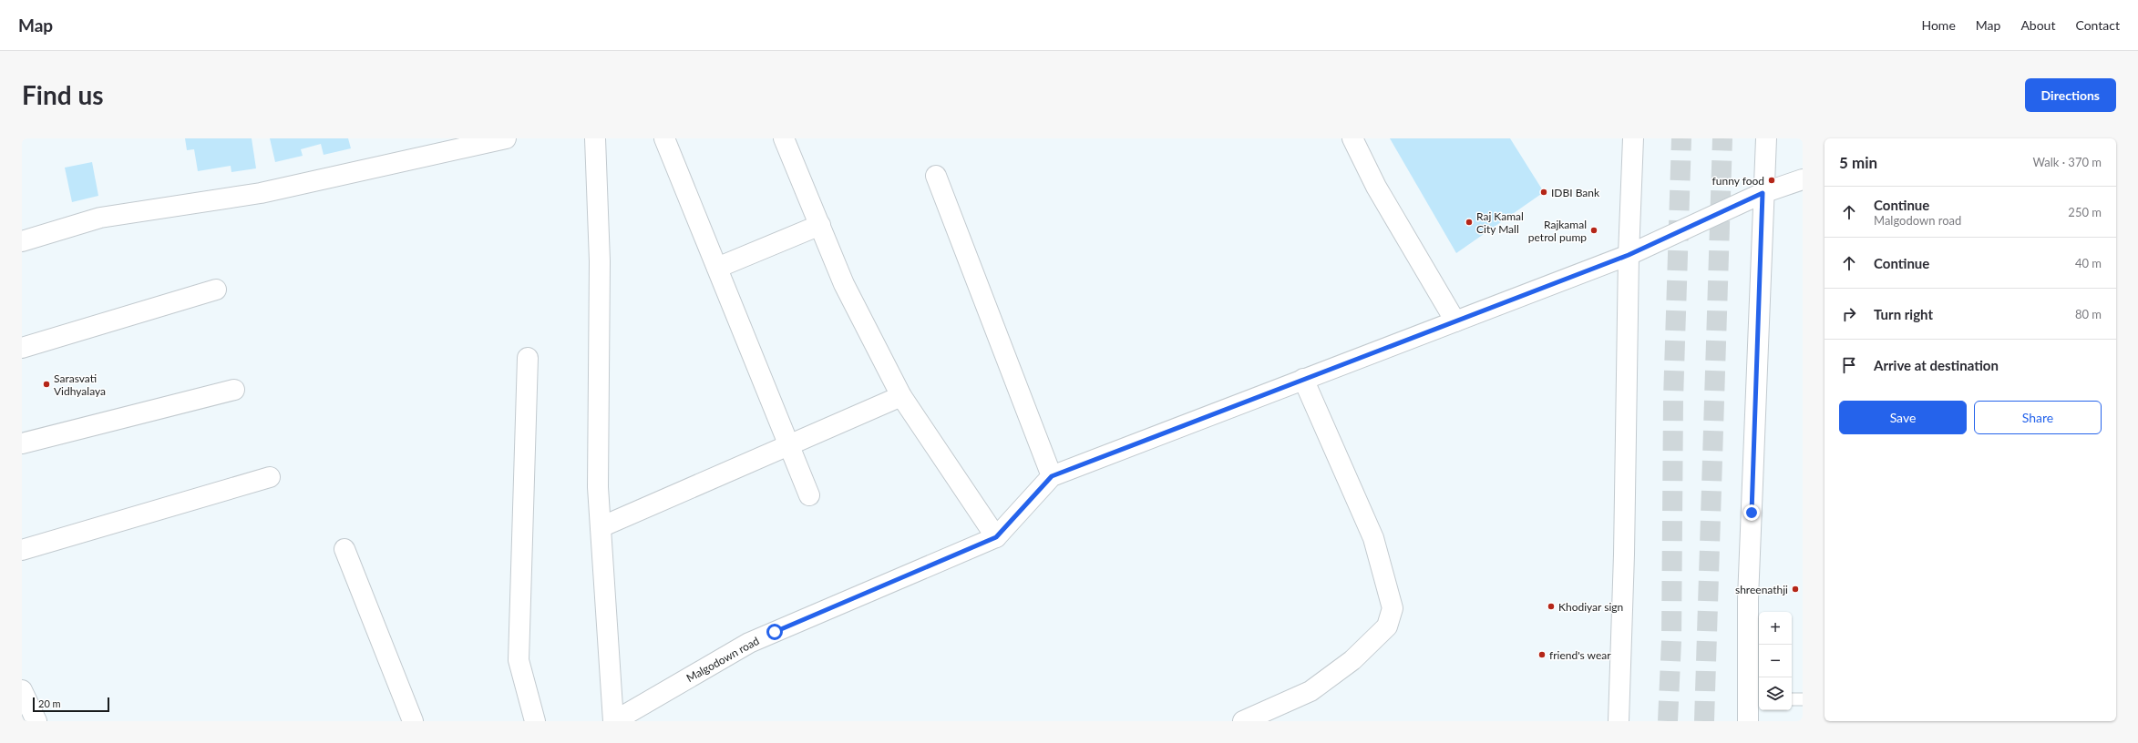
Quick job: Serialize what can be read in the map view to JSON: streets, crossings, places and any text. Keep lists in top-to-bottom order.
{
  "streets": {
    "street": ["Malgodown road"]
  },
  "places": [
    "funny food",
    "IDBI Bank",
    "Raj Kamal City Mall",
    "Rajkamal petrol pump",
    "Sarasvati Vidhyalaya",
    "shreenathji",
    "Khodiyar sign",
    "friend's wear"
  ],
  "scale_bar": "20 m",
  "page": {
    "header": "Map",
    "nav": [
      "Home",
      "Map",
      "About",
      "Contact"
    ],
    "buttons": [
      "Directions",
      ["Save", "Share"]
    ],
    "title": "Find us",
    "heading": ["5 min", "Walk · 370 m"],
    "list": [
      ["Continue", "Malgodown road", "250 m"],
      ["Continue", "40 m"],
      ["Turn right", "80 m"],
      "Arrive at destination"
    ],
    "map_buttons": ["+", "−"],
    "scale": "20 m"
  }
}
